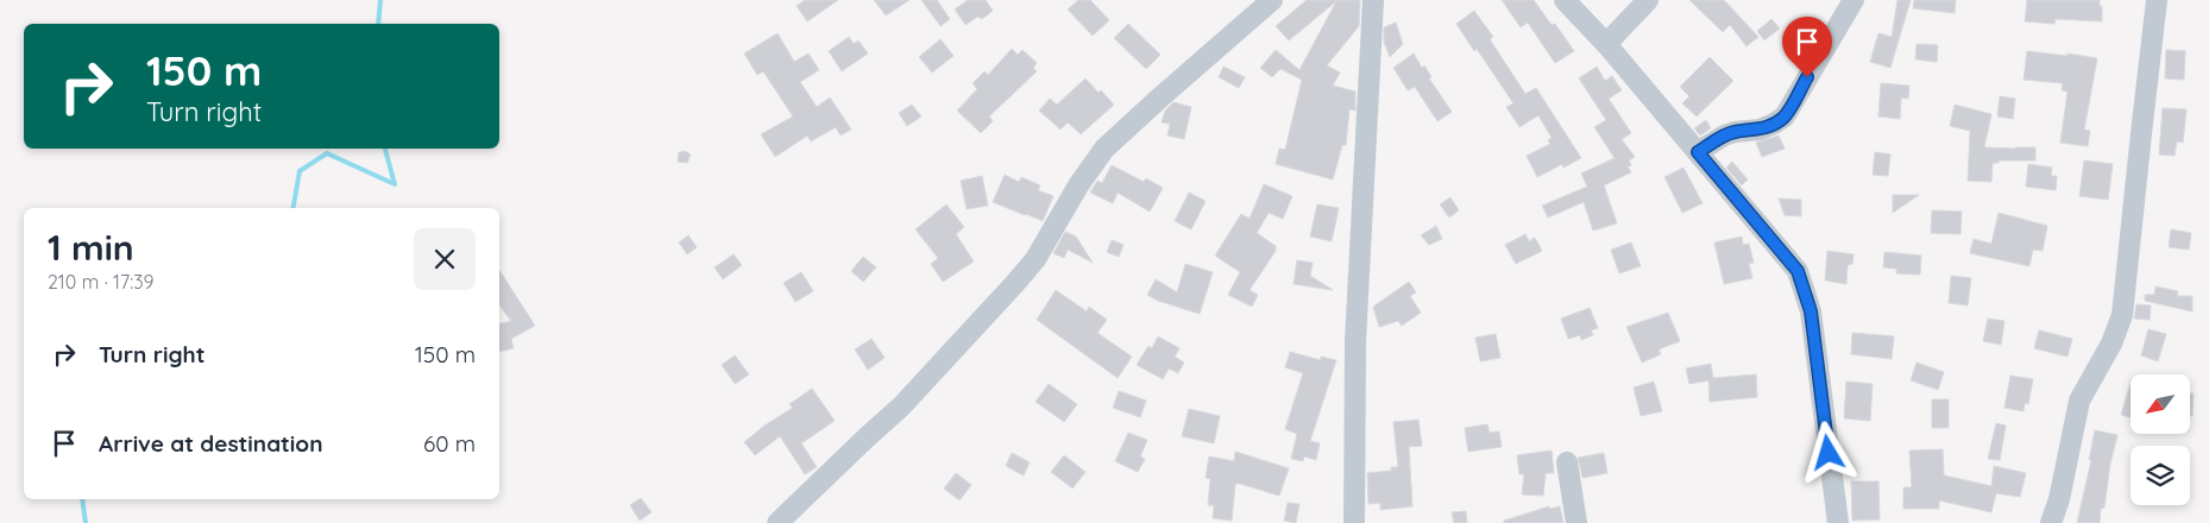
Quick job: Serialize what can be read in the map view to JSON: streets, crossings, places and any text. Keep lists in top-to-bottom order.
{
  "north": "bottom left",
  "page": {
    "turn": ["150 m", "Turn right"],
    "heading": ["1 min", "210 m · 17:39"],
    "list": [
      {
        "name": "Turn right",
        "value": "150 m"
      },
      {
        "name": "Arrive at destination",
        "value": "60 m"
      }
    ]
  }
}
